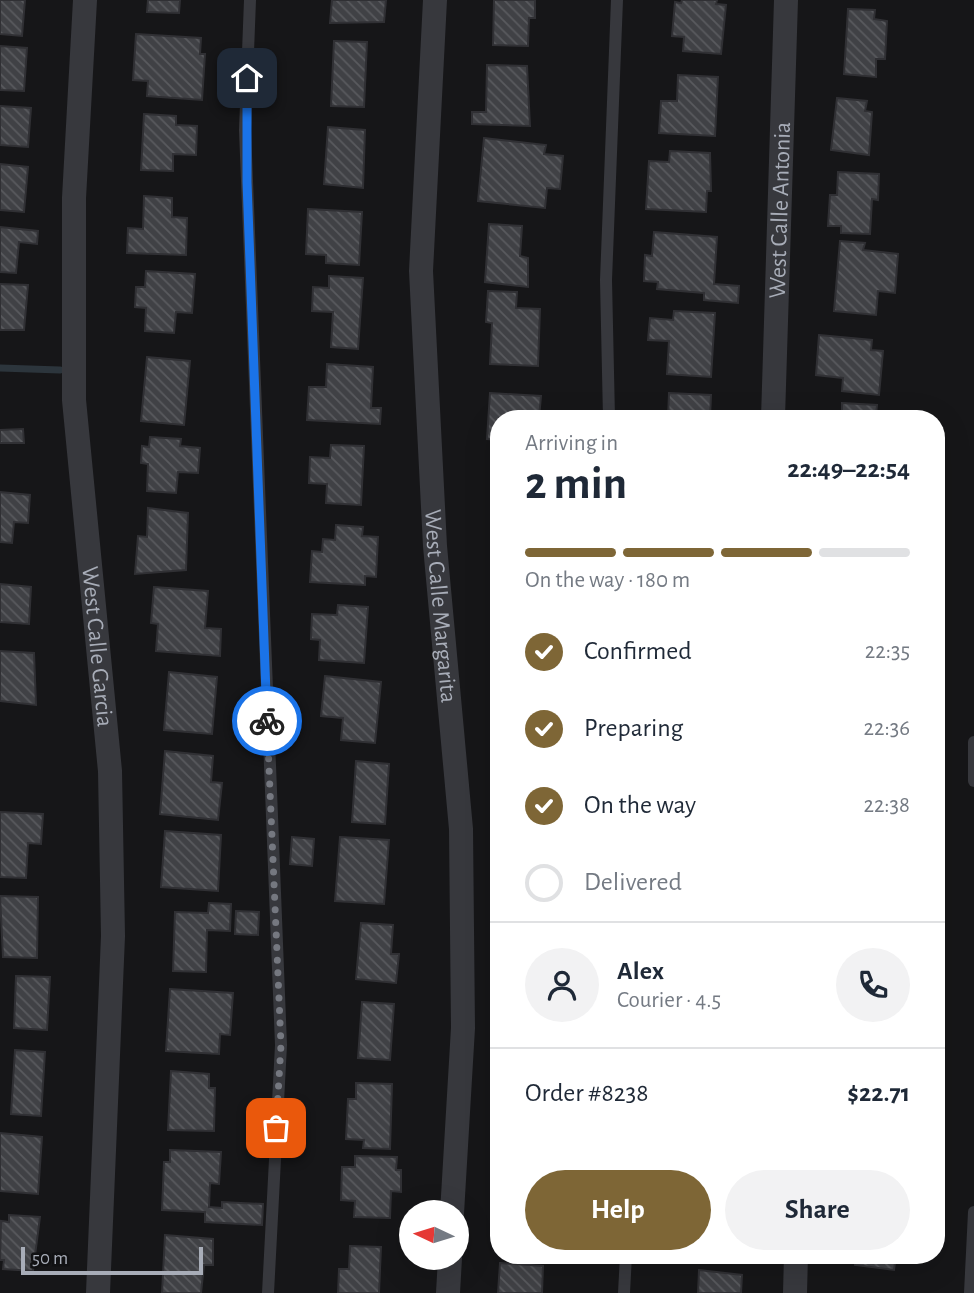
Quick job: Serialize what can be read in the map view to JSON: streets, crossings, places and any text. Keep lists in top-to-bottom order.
{
  "streets": {
    "street": ["West Calle Antonia", "West Calle Margarita", "West Calle Garcia"]
  },
  "scale_bar": "50 m",
  "north": "left",
  "page": {
    "heading": ["2 min", "Arriving in", "22:49–22:54"],
    "panel": [
      "Alex",
      "Courier · 4.5",
      "Order #8238",
      "$22.71"
    ],
    "bar": "On the way · 180 m",
    "list": [
      ["Confirmed", "22:35"],
      ["Preparing", "22:36"],
      ["On the way", "22:38"],
      "Delivered"
    ],
    "buttons": ["Help", "Share"],
    "scale": "50 m"
  }
}
